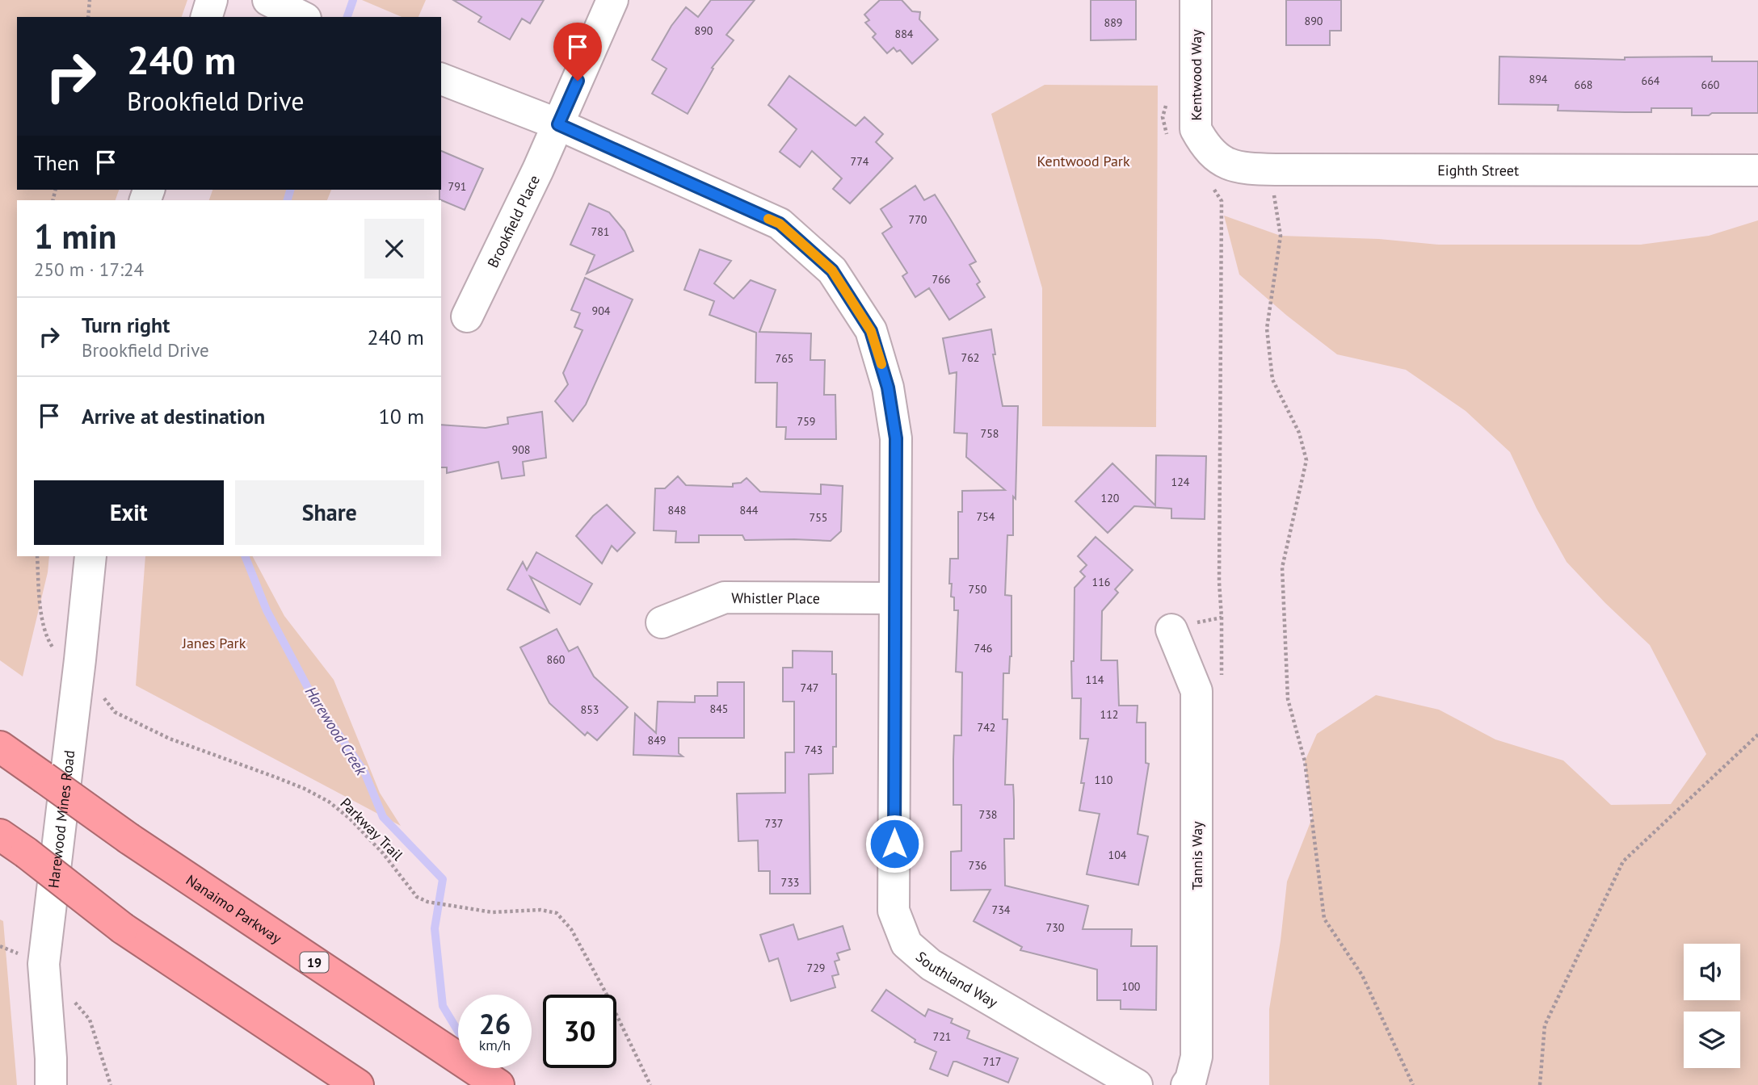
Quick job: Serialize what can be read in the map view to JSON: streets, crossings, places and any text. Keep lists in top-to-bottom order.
{
  "streets": {
    "highway": ["Nanaimo Parkway", "19"],
    "street": [
      "Kentwood Way",
      "Eighth Street",
      "Brookfield Place",
      "Whistler Place",
      "Harewood Mines Road",
      "Tannis Way",
      "Southland Way"
    ],
    "path": ["Parkway Trail"]
  },
  "crossings": [
    ["Kentwood Way", "Eighth Street"],
    ["Brookfield Place", "Southland Way"],
    ["Whistler Place", "Southland Way"]
  ],
  "water": ["Harewood Creek"],
  "parks": ["Kentwood Park", "Janes Park"],
  "house_numbers": [
    "890",
    "889",
    "890",
    "884",
    "894",
    "664",
    "668",
    "660",
    "774",
    "791",
    "770",
    "781",
    "766",
    "904",
    "762",
    "765",
    "759",
    "758",
    "908",
    "124",
    "120",
    "848",
    "844",
    "754",
    "755",
    "116",
    "750",
    "746",
    "860",
    "114",
    "747",
    "845",
    "853",
    "112",
    "742",
    "849",
    "743",
    "110",
    "738",
    "737",
    "104",
    "736",
    "733",
    "734",
    "730",
    "729",
    "100",
    "721",
    "717"
  ],
  "page": {
    "turn": ["240 m", "Brookfield Drive"],
    "then": "Then",
    "heading": ["1 min", "250 m · 17:24"],
    "list": [
      {
        "name": "Turn right",
        "note": "Brookfield Drive",
        "value": "240 m"
      },
      {
        "name": "Arrive at destination",
        "value": "10 m"
      }
    ],
    "buttons": ["Exit", "Share"],
    "speed": "26 km/h",
    "limit": "30"
  }
}
